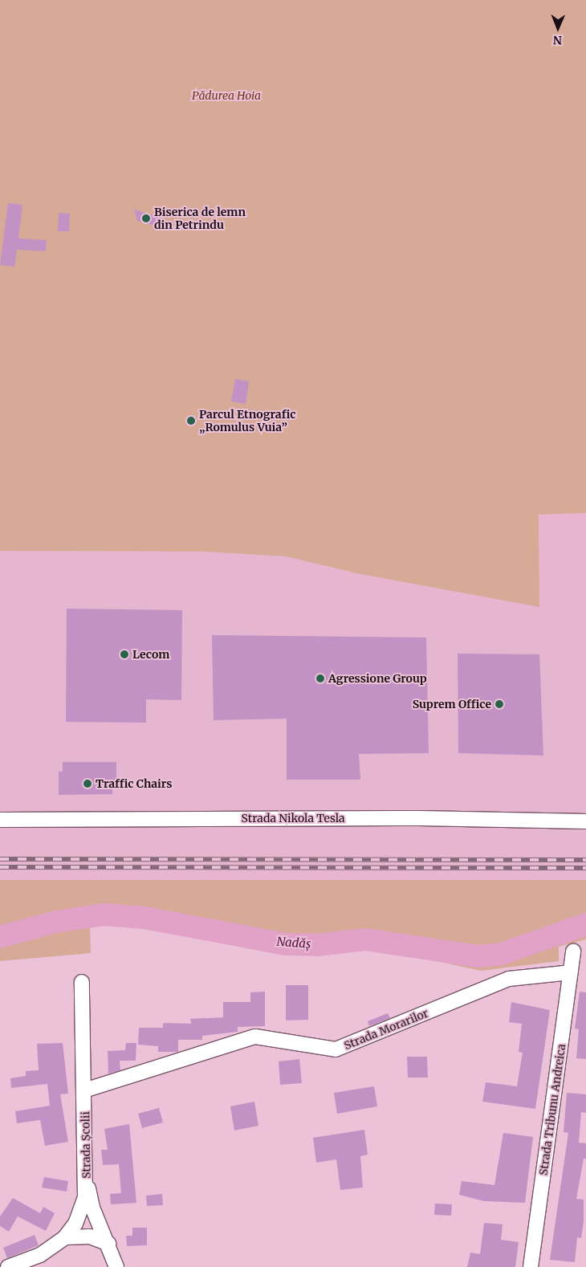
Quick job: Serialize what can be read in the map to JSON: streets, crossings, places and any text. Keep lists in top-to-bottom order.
{
  "streets": {
    "street": [
      "Strada Nikola Tesla",
      "Strada Morarilor",
      "Strada Tribunu Andreica",
      "Strada Școlii"
    ]
  },
  "crossings": [
    ["Strada Morarilor", "Strada Tribunu Andreica"],
    ["Strada Morarilor", "Strada Școlii"]
  ],
  "water": ["Nadăș"],
  "parks": ["Pădurea Hoia"],
  "places": [
    "Biserica de lemn din Petrindu",
    "Parcul Etnografic „Romulus Vuia”",
    "Lecom",
    "Agressione Group",
    "Suprem Office",
    "Traffic Chairs"
  ],
  "north": "bottom"
}
